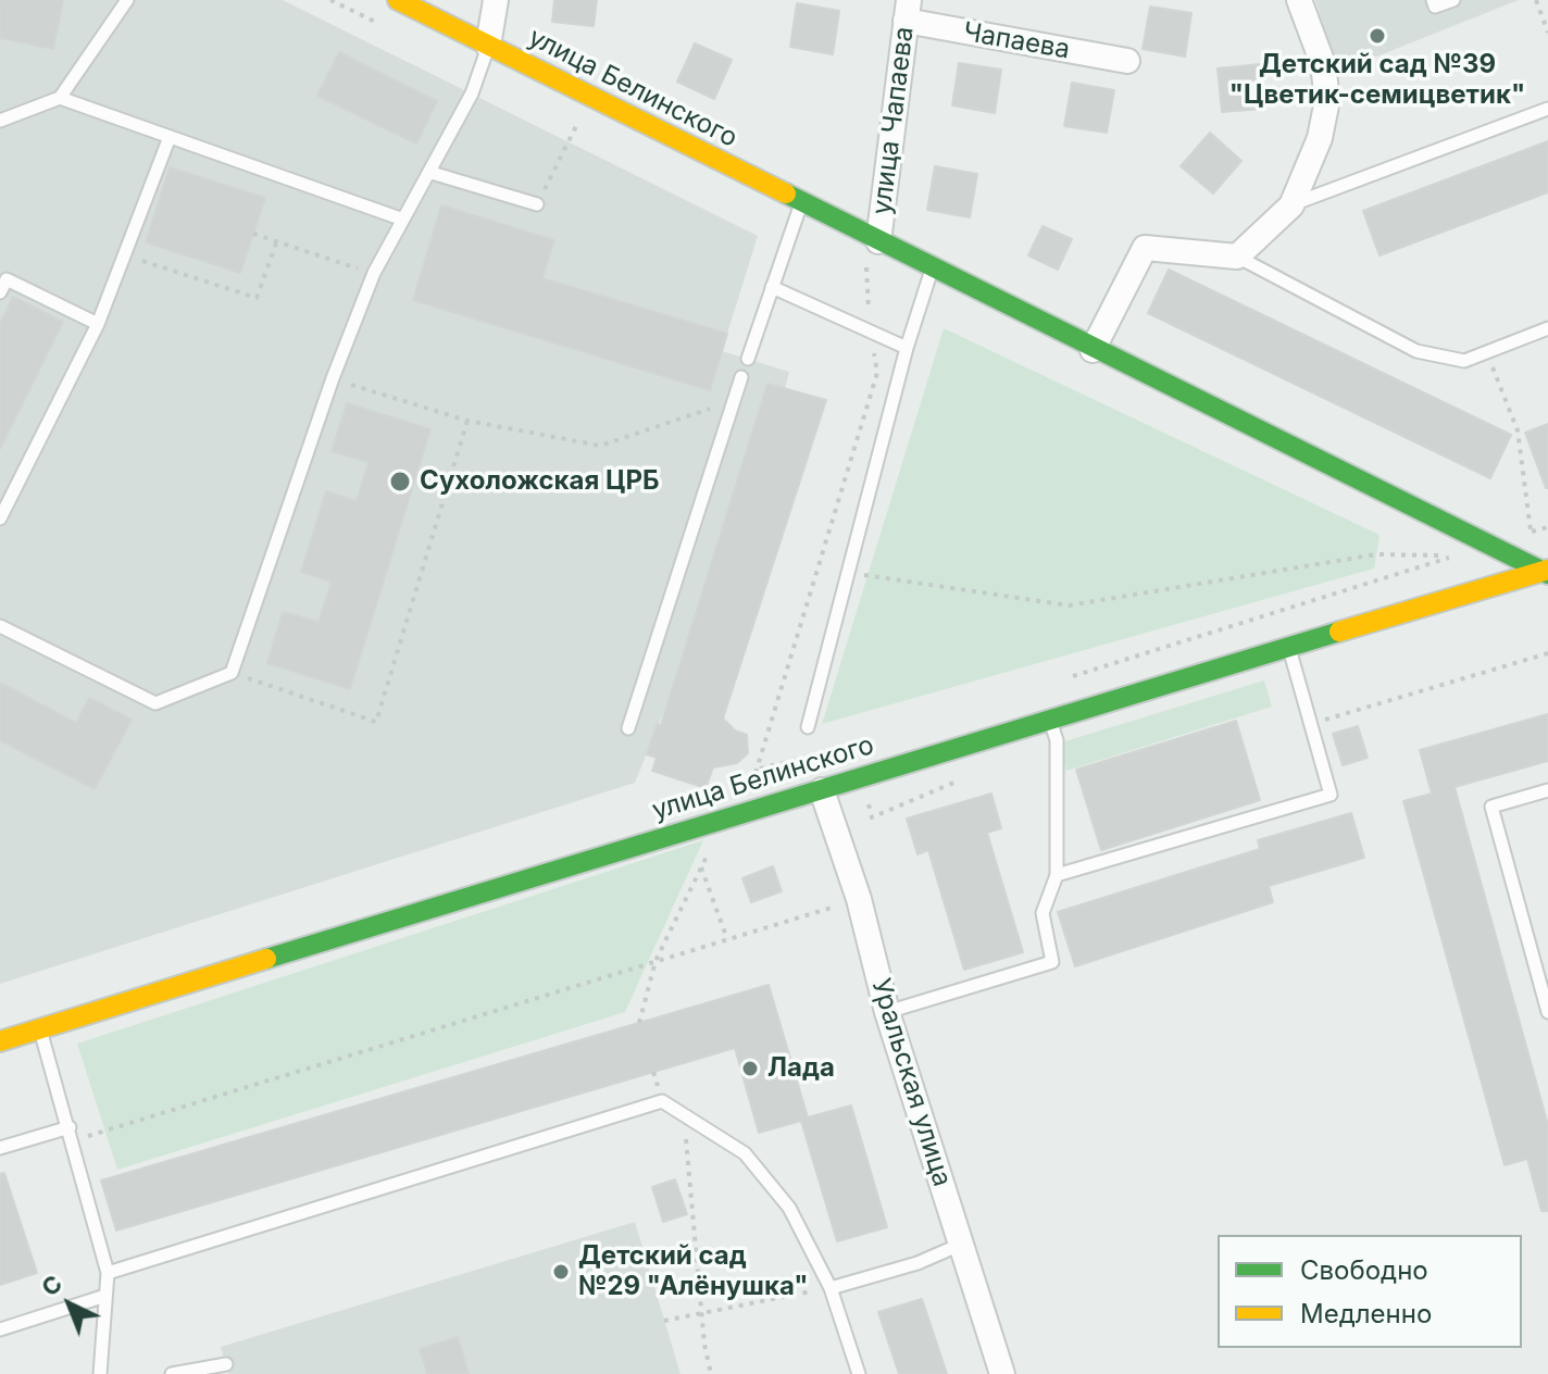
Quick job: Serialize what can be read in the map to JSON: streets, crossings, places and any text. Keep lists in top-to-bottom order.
{
  "streets": {
    "main road": ["улица Белинского"],
    "street": ["Чапаева", "улица Чапаева", "Уральская улица"]
  },
  "crossings": [
    ["Чапаева", "улица Чапаева"],
    ["улица Белинского", "улица Чапаева"],
    ["улица Белинского", "Уральская улица"]
  ],
  "places": [
    "Детский сад №39 \"Цветик-семицветик\"",
    "Сухоложская ЦРБ",
    "Лада",
    "Детский сад №29 \"Алёнушка\""
  ],
  "legend": ["Свободно", "Медленно"],
  "north": "top left"
}
